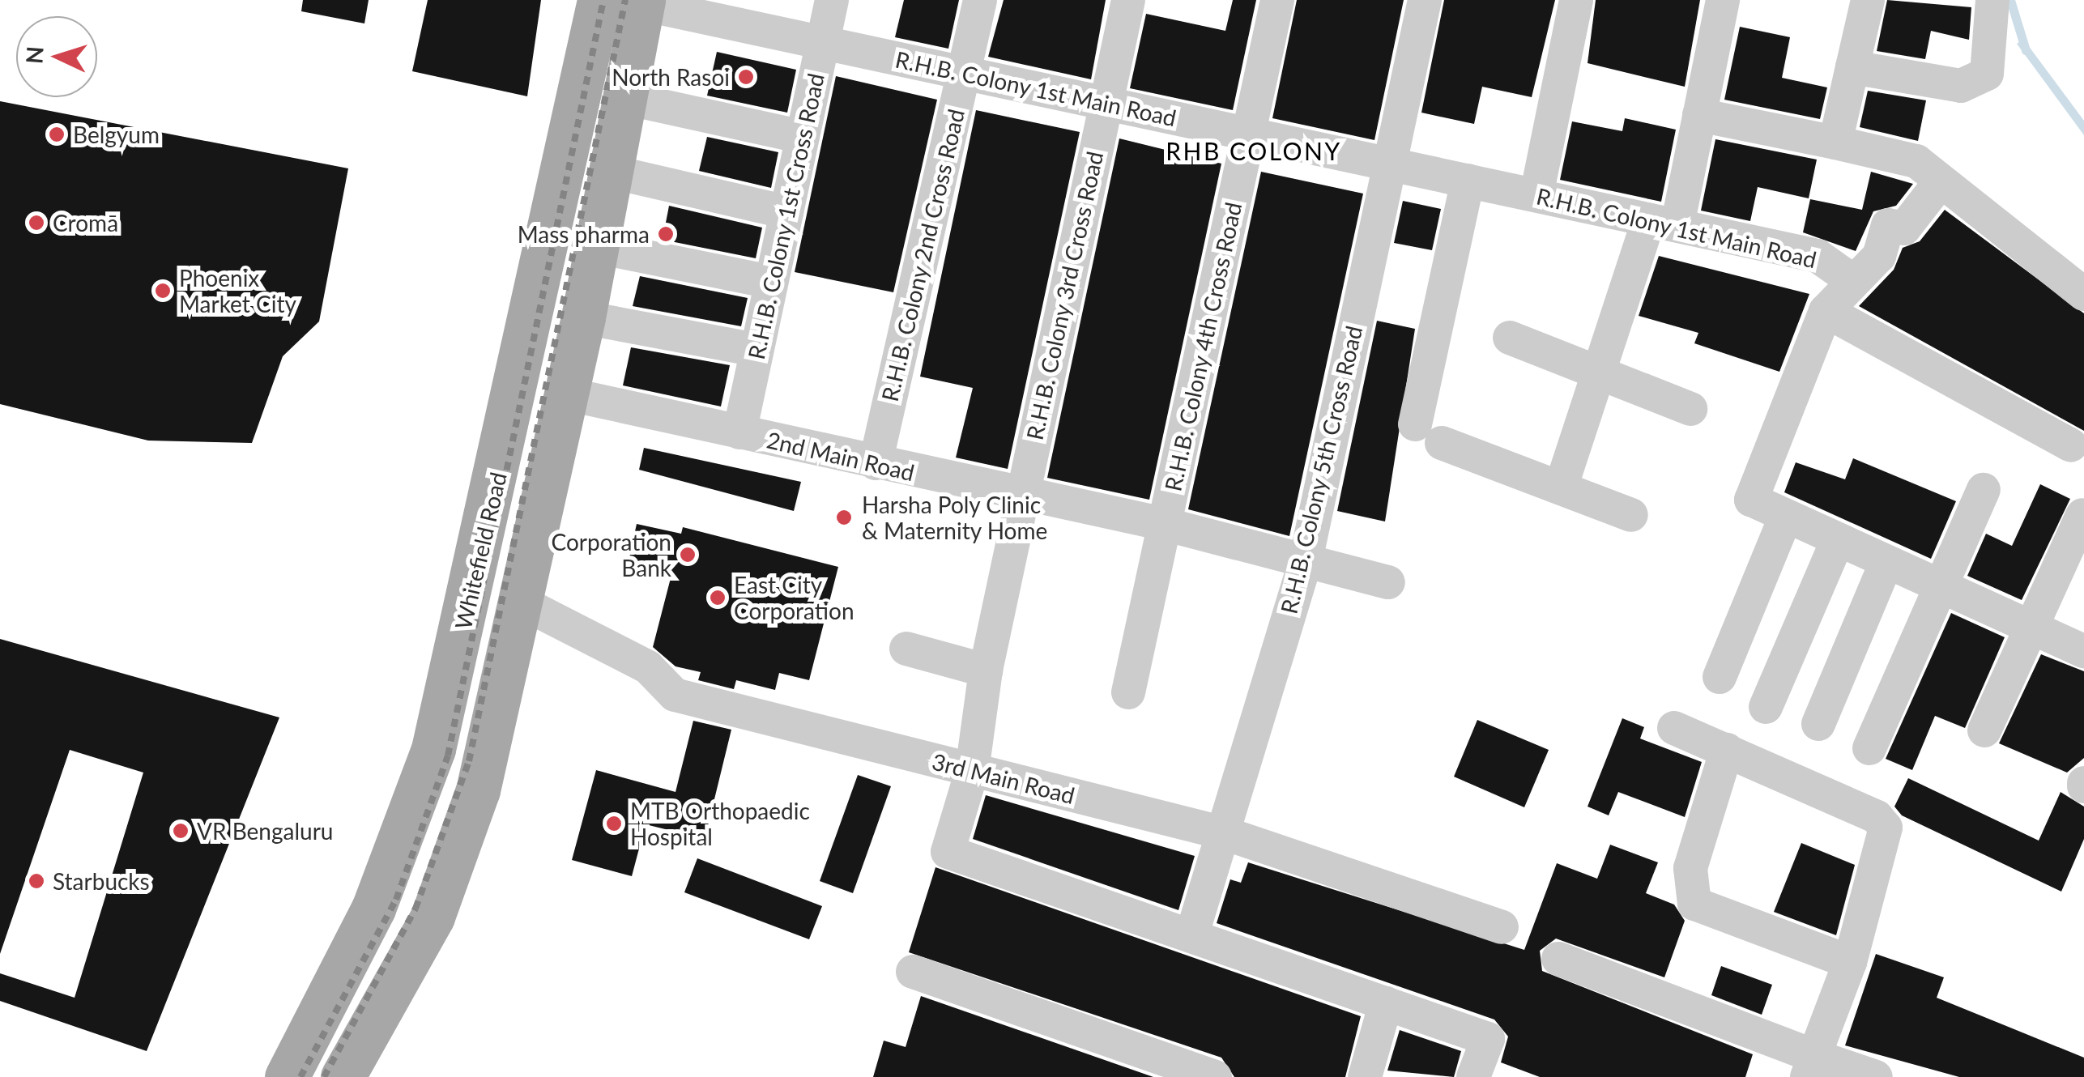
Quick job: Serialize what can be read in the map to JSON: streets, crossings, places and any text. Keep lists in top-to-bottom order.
{
  "streets": {
    "main road": ["Whitefield Road"],
    "street": [
      "R.H.B. Colony 1st Main Road",
      "R.H.B. Colony 1st Cross Road",
      "R.H.B. Colony 2nd Cross Road",
      "R.H.B. Colony 3rd Cross Road",
      "R.H.B. Colony 4th Cross Road",
      "2nd Main Road",
      "R.H.B. Colony 5th Cross Road",
      "3rd Main Road"
    ]
  },
  "crossings": [
    ["R.H.B. Colony 1st Main Road", "R.H.B. Colony 1st Cross Road"],
    ["R.H.B. Colony 1st Main Road", "R.H.B. Colony 2nd Cross Road"],
    ["R.H.B. Colony 1st Main Road", "R.H.B. Colony 3rd Cross Road"],
    ["R.H.B. Colony 1st Main Road", "R.H.B. Colony 4th Cross Road"],
    ["R.H.B. Colony 1st Main Road", "R.H.B. Colony 5th Cross Road"],
    ["R.H.B. Colony 1st Main Road", "Whitefield Road"],
    ["R.H.B. Colony 1st Cross Road", "2nd Main Road"],
    ["R.H.B. Colony 2nd Cross Road", "2nd Main Road"],
    ["R.H.B. Colony 3rd Cross Road", "2nd Main Road"],
    ["R.H.B. Colony 3rd Cross Road", "R.H.B. Colony 5th Cross Road"],
    ["R.H.B. Colony 3rd Cross Road", "3rd Main Road"],
    ["R.H.B. Colony 4th Cross Road", "2nd Main Road"],
    ["2nd Main Road", "R.H.B. Colony 5th Cross Road"],
    ["R.H.B. Colony 5th Cross Road", "3rd Main Road"]
  ],
  "districts": ["RHB COLONY"],
  "places": [
    "North Rasoi",
    "Belgyum",
    "Cromā",
    "Mass pharma",
    "Phoenix Market City",
    "Harsha Poly Clinic & Maternity Home",
    "Corporation Bank",
    "East City Corporation",
    "MTB Orthopaedic Hospital",
    "VR Bengaluru",
    "Starbucks"
  ],
  "north": "left"
}
